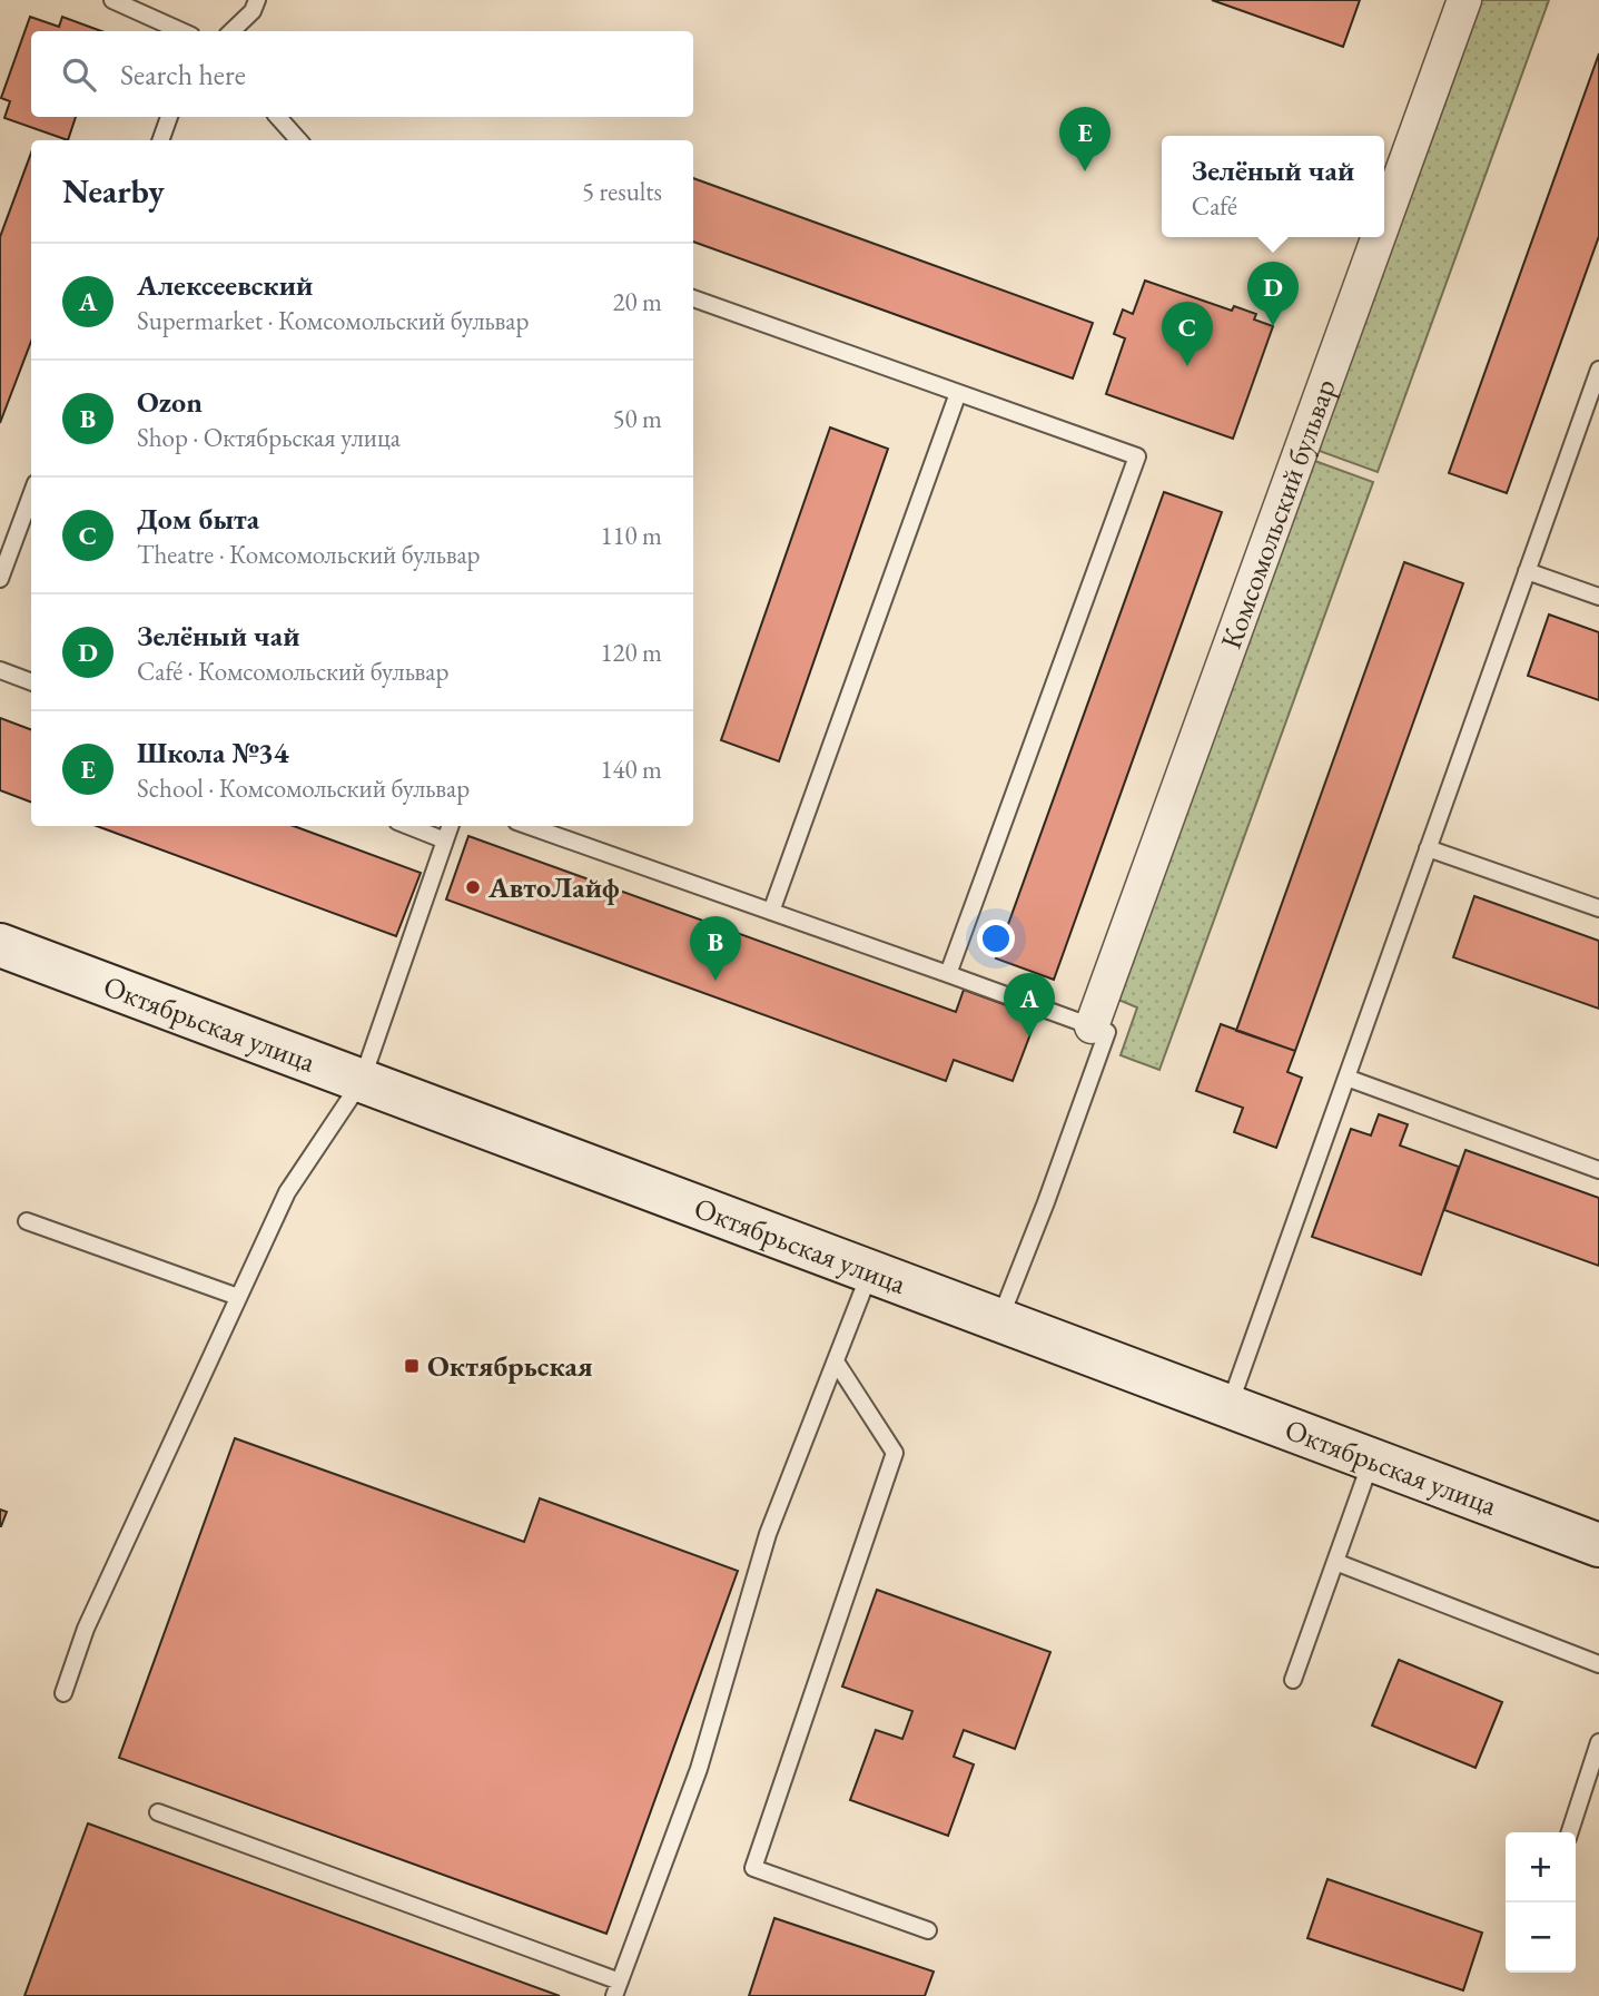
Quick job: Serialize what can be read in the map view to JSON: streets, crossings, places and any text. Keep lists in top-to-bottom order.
{
  "streets": {
    "street": ["Комсомольский бульвар", "Октябрьская улица"]
  },
  "places": {
    "other": ["АвтоЛайф"],
    "transit": ["Октябрьская"]
  },
  "page": {
    "search": "Search here",
    "pins": [
      "E",
      "D",
      "C",
      "B",
      "A"
    ],
    "popup": ["Зелёный чай", "Café"],
    "heading": ["Nearby", "5 results"],
    "list": [
      {
        "mark": "A",
        "name": "Алексеевский",
        "note": "Supermarket · Комсомольский бульвар",
        "value": "20 m"
      },
      {
        "mark": "B",
        "name": "Ozon",
        "note": "Shop · Октябрьская улица",
        "value": "50 m"
      },
      {
        "mark": "C",
        "name": "Дом быта",
        "note": "Theatre · Комсомольский бульвар",
        "value": "110 m"
      },
      {
        "mark": "D",
        "name": "Зелёный чай",
        "note": "Café · Комсомольский бульвар",
        "value": "120 m"
      },
      {
        "mark": "E",
        "name": "Школа №34",
        "note": "School · Комсомольский бульвар",
        "value": "140 m"
      }
    ],
    "map_buttons": ["+", "−"]
  }
}
